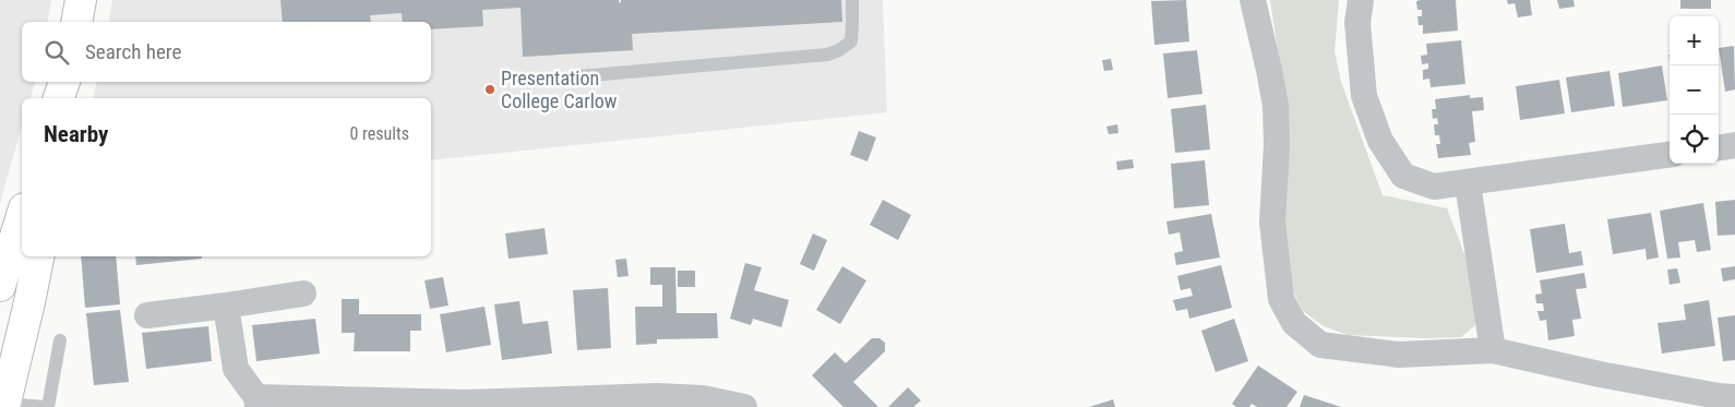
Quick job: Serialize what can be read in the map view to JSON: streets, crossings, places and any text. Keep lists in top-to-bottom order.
{
  "places": ["Presentation College Carlow"],
  "page": {
    "map_buttons": ["+", "−"],
    "search": "Search here",
    "heading": ["Nearby", "0 results"]
  }
}
